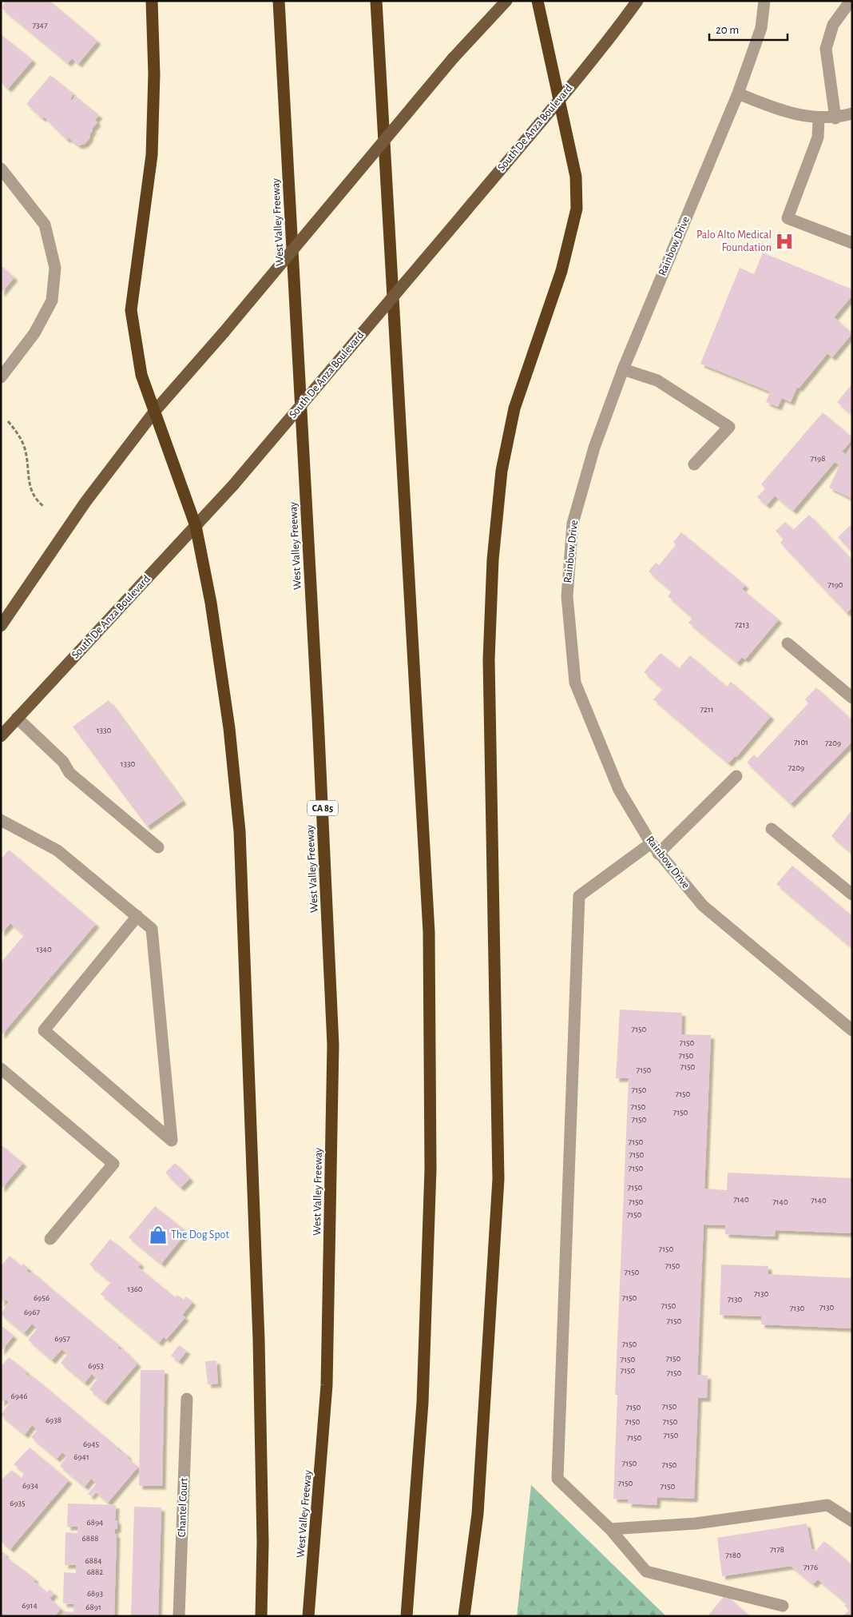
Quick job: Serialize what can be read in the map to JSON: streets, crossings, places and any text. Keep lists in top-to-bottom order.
{
  "streets": {
    "highway": ["West Valley Freeway", "CA 85"],
    "main road": ["South De Anza Boulevard"],
    "street": ["Rainbow Drive", "Chantel Court"]
  },
  "places": {
    "hospital": ["Palo Alto Medical Foundation"],
    "shop": ["The Dog Spot"]
  },
  "house_numbers": [
    "7347",
    "7198",
    "7190",
    "7213",
    "7211",
    "1330",
    "7101",
    "7209",
    "1330",
    "7209",
    "1340",
    "7150",
    "7150",
    "7150",
    "7150",
    "7150",
    "7150",
    "7150",
    "7150",
    "7150",
    "7150",
    "7150",
    "7150",
    "7150",
    "7150",
    "7140",
    "7140",
    "7150",
    "7140",
    "7150",
    "7150",
    "7150",
    "7150",
    "1360",
    "7130",
    "6956",
    "7150",
    "7130",
    "7150",
    "7130",
    "7130",
    "6967",
    "7150",
    "6957",
    "7150",
    "7150",
    "7150",
    "6953",
    "7150",
    "7150",
    "6946",
    "7150",
    "7150",
    "6938",
    "7150",
    "7150",
    "7150",
    "7150",
    "6945",
    "6941",
    "7150",
    "7150",
    "7150",
    "6934",
    "7150",
    "6935",
    "6894",
    "6888",
    "7178",
    "7180",
    "6884",
    "7176",
    "6882",
    "6893",
    "6914",
    "6891"
  ],
  "scale_bar": "20 m"
}
